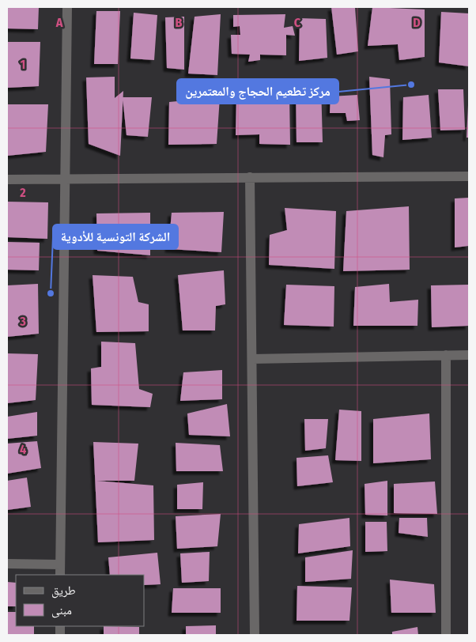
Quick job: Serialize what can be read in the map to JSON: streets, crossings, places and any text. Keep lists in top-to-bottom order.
{
  "places": ["مركز تطعيم الحجاج والمعتمرين", "الشركة التونسية للأدوية"],
  "legend": ["طريق", "مبنى"],
  "grid": {
    "columns": [
      "A",
      "B",
      "C",
      "D"
    ],
    "rows": [
      "1",
      "2",
      "3",
      "4"
    ]
  }
}
